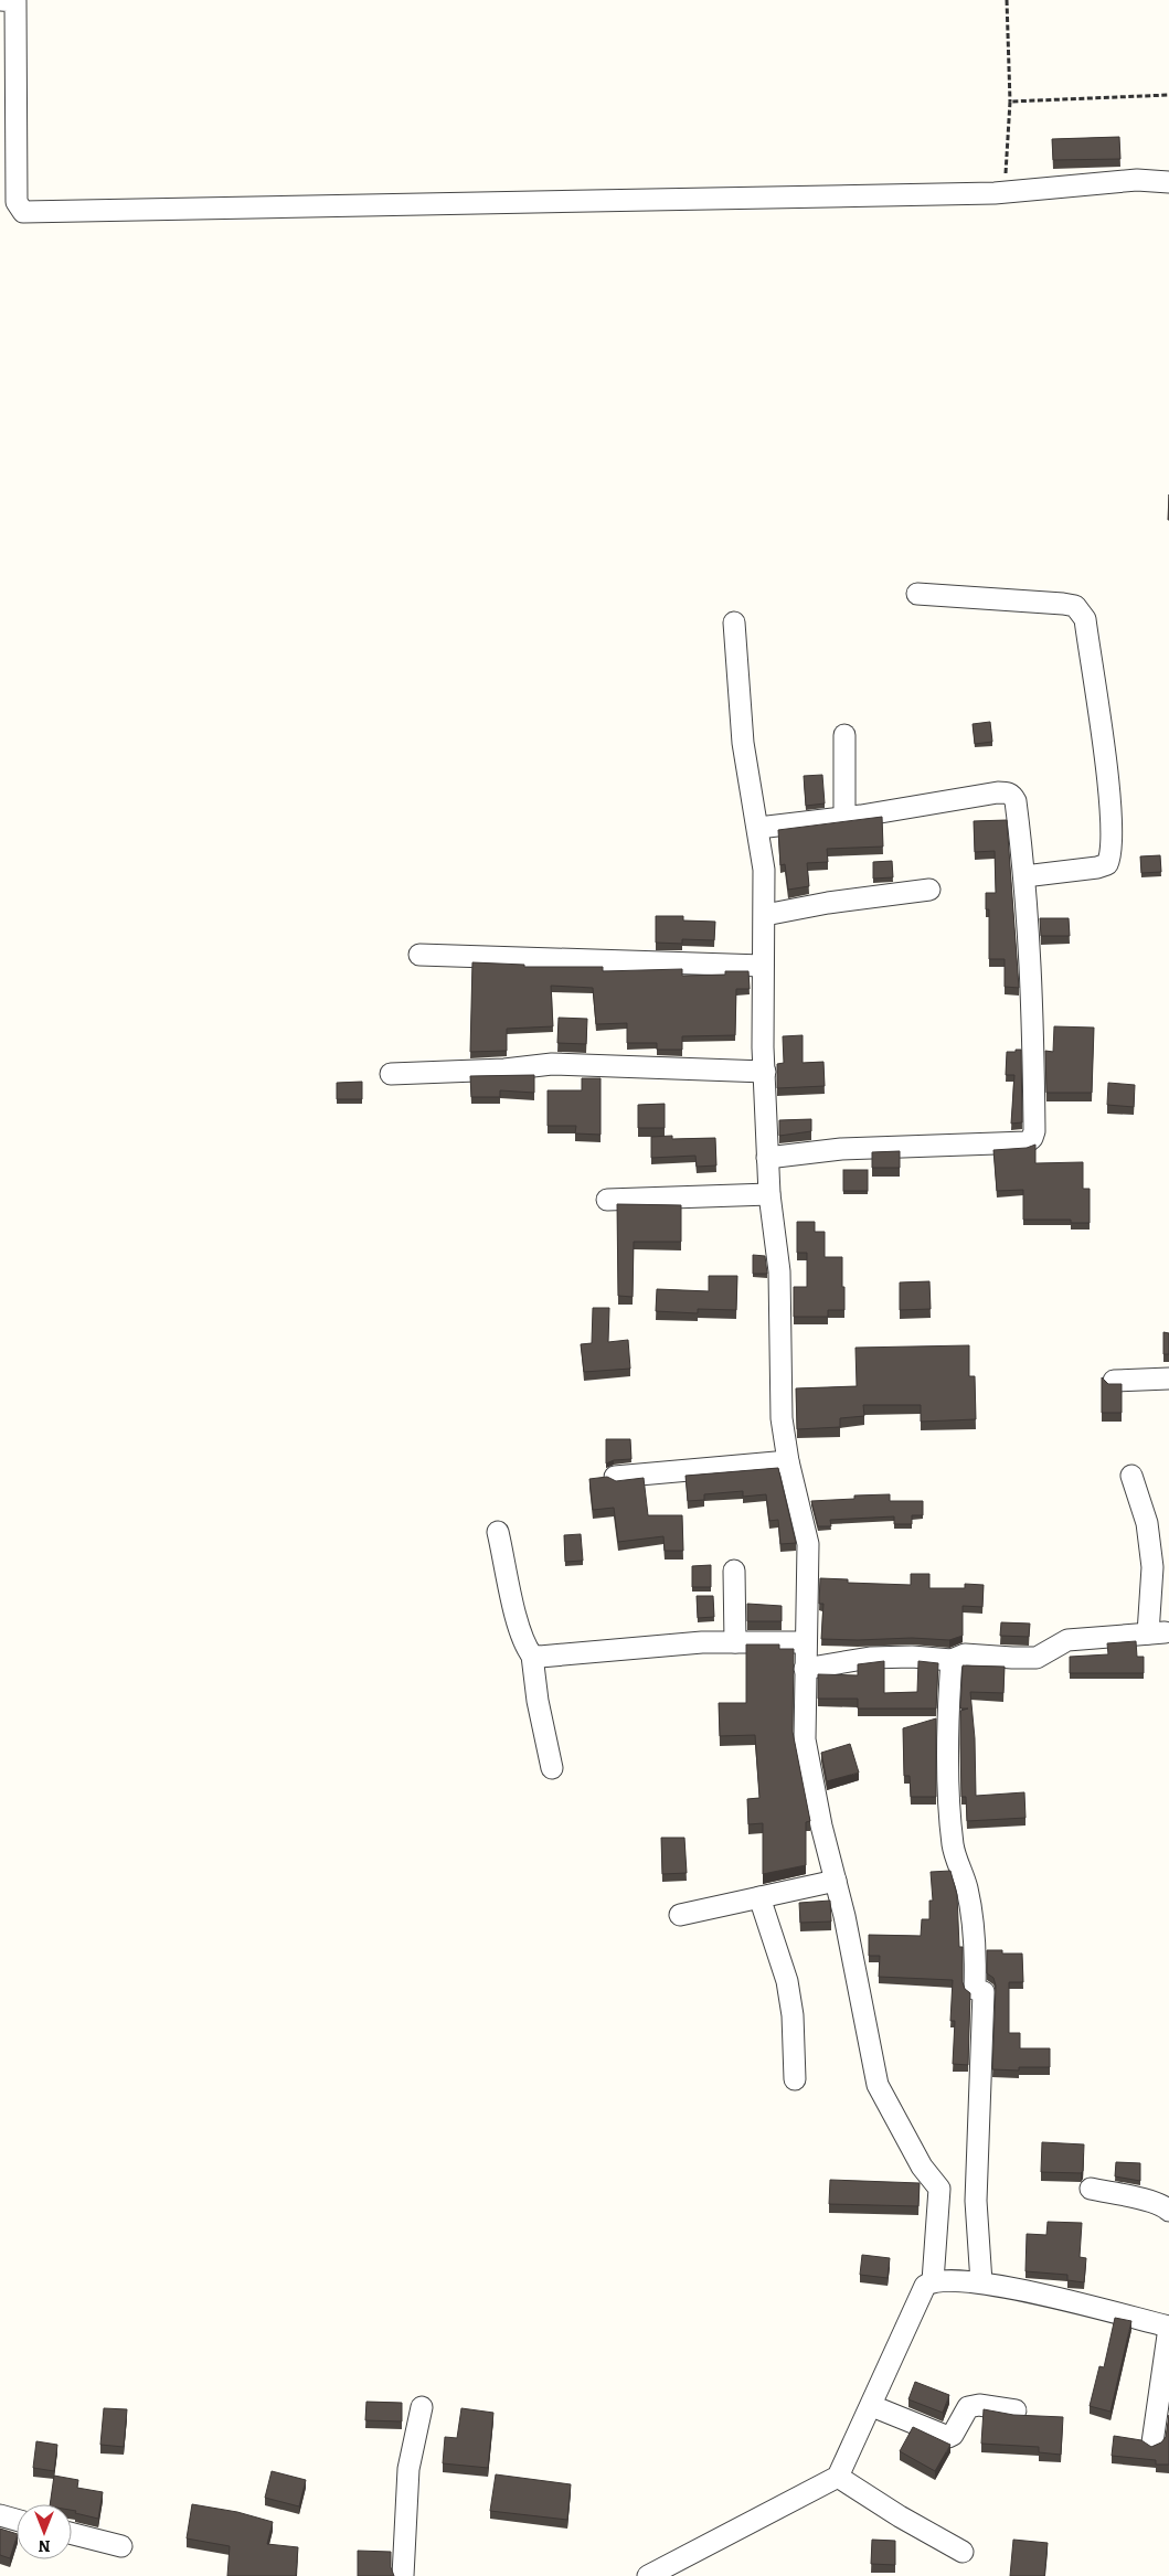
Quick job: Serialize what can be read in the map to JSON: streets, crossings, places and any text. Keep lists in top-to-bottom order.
{
  "north": "bottom"
}
